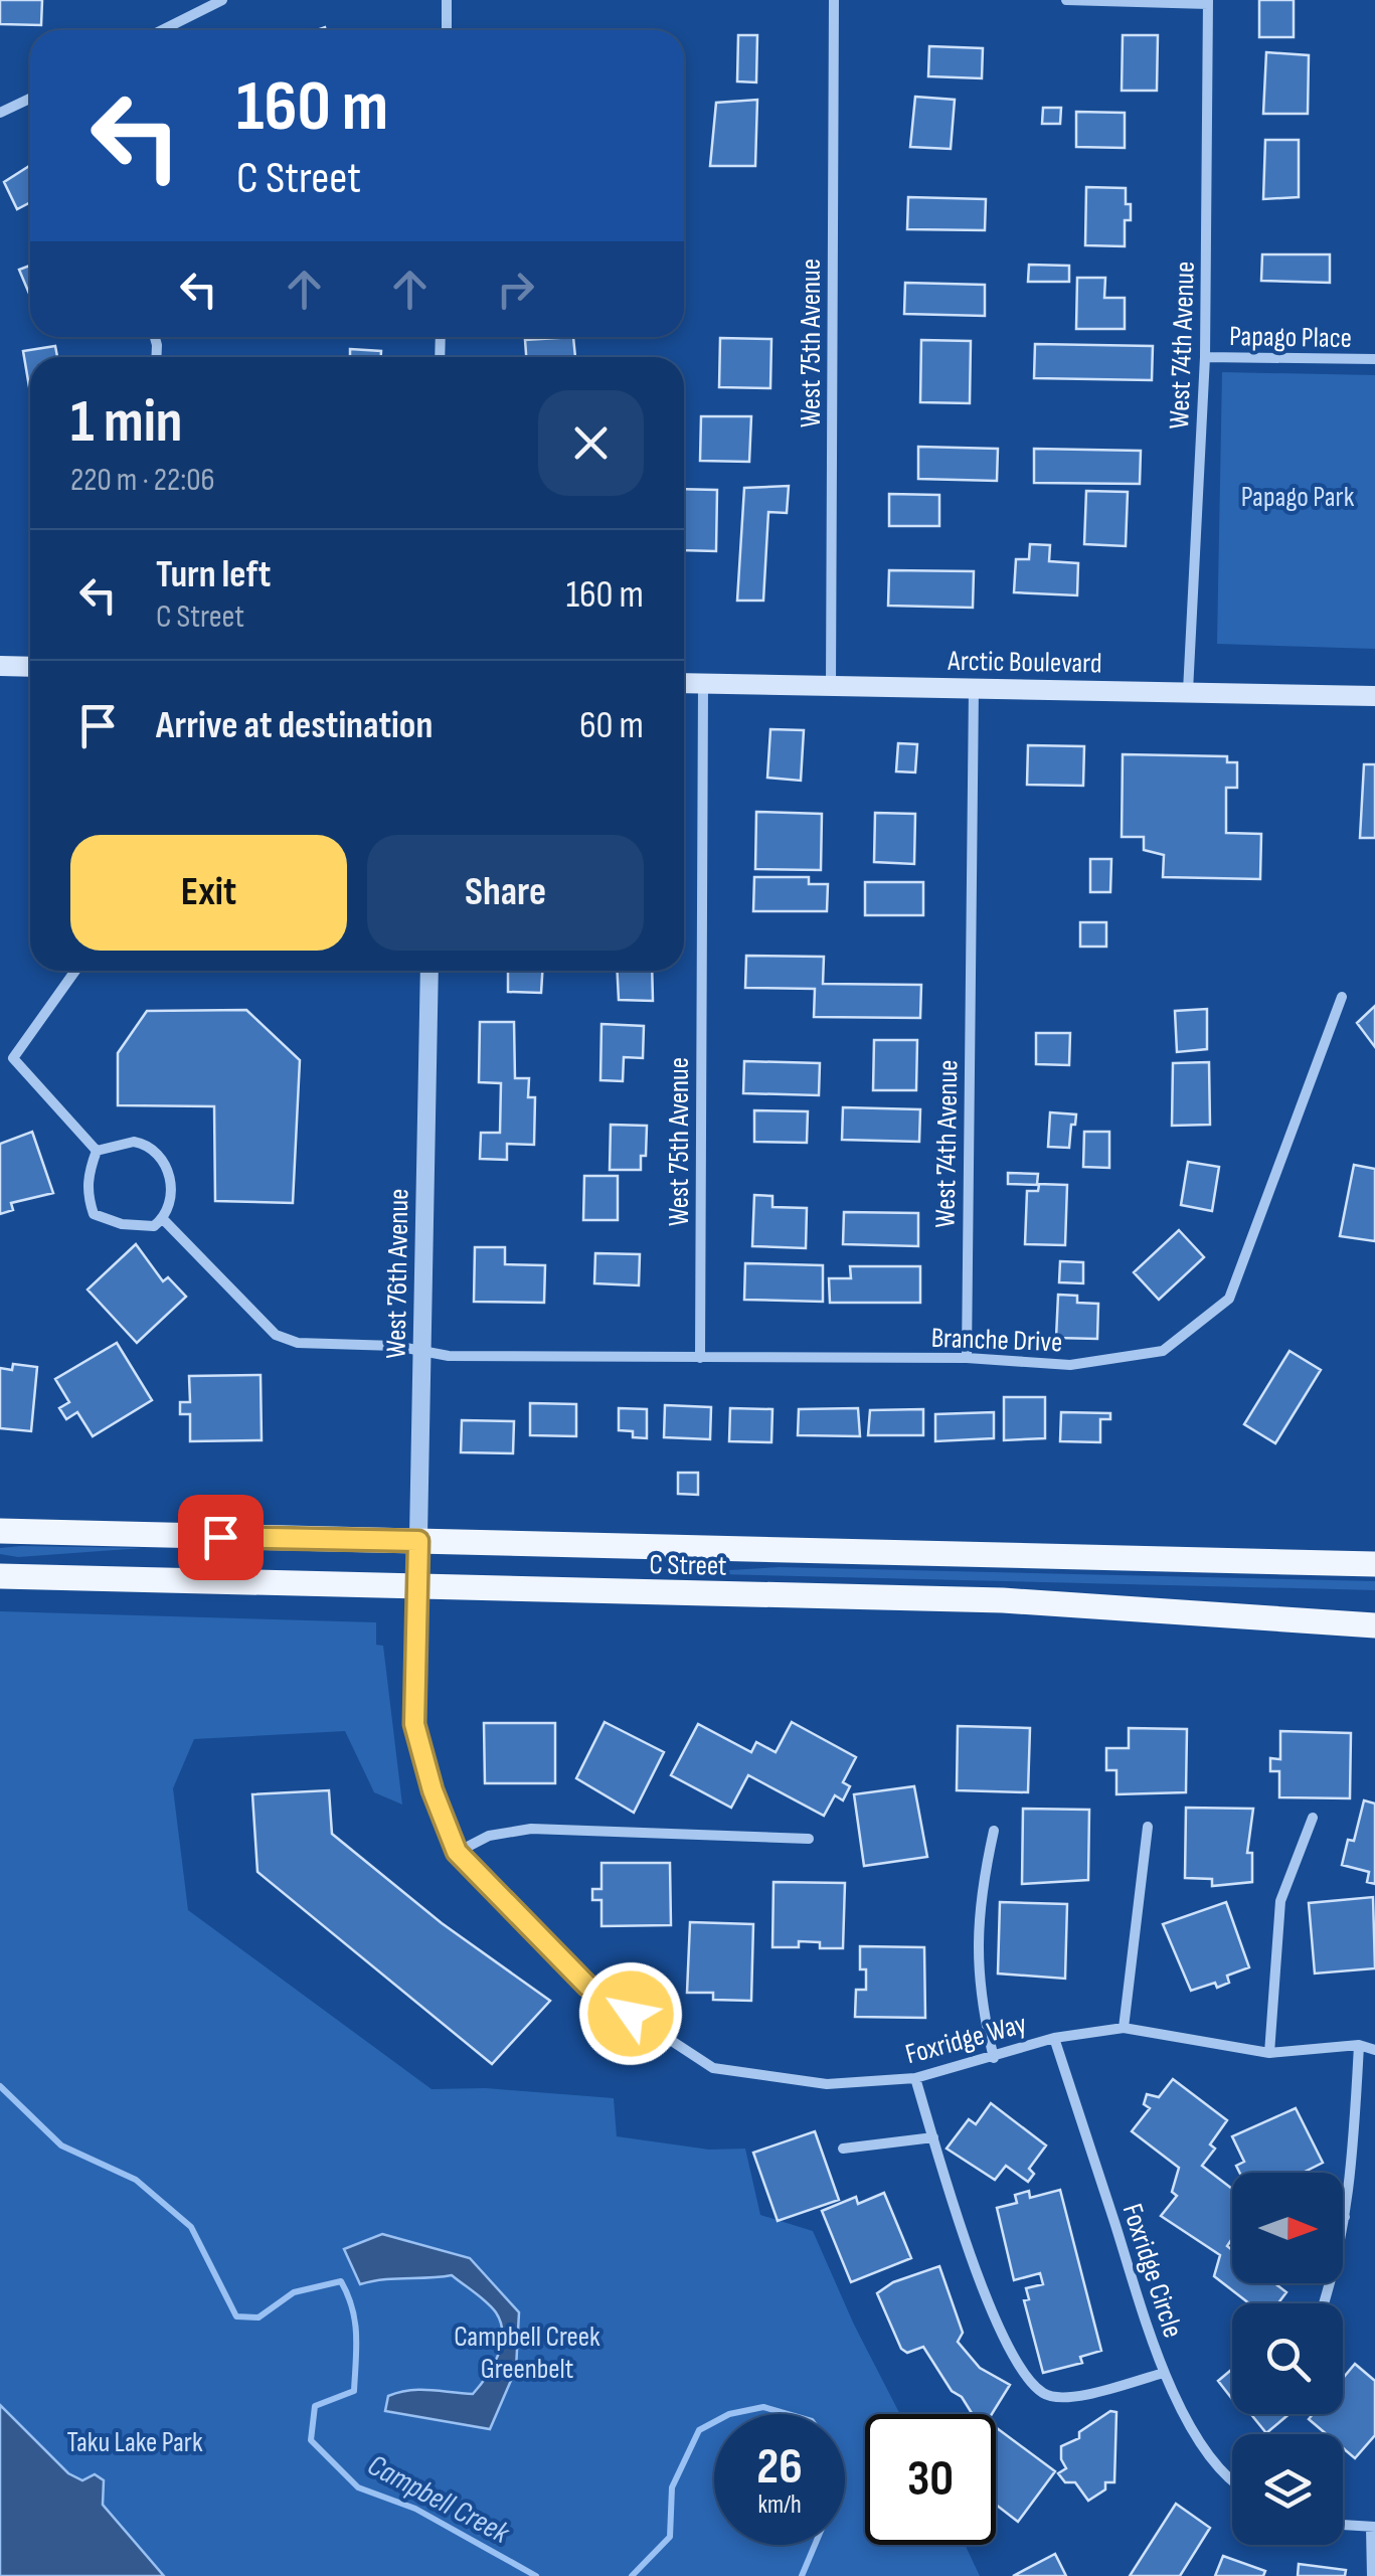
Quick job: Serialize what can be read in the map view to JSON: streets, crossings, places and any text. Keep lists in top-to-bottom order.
{
  "streets": {
    "main road": ["Arctic Boulevard", "C Street"],
    "street": [
      "Papago Place",
      "West 75th Avenue",
      "West 74th Avenue",
      "West 76th Avenue",
      "Branche Drive",
      "Foxridge Way",
      "Foxridge Circle"
    ]
  },
  "crossings": [
    ["Papago Place", "West 74th Avenue"],
    ["West 75th Avenue", "Arctic Boulevard"],
    ["West 75th Avenue", "Branche Drive"],
    ["West 74th Avenue", "Arctic Boulevard"],
    ["West 74th Avenue", "Branche Drive"],
    ["West 76th Avenue", "Branche Drive"],
    ["West 76th Avenue", "C Street"],
    ["West 76th Avenue", "Foxridge Way"],
    ["C Street", "Foxridge Way"],
    ["Foxridge Way", "Foxridge Circle"]
  ],
  "water": ["Campbell Creek"],
  "parks": ["Papago Park", "Campbell Creek Greenbelt", "Taku Lake Park"],
  "north": "right",
  "page": {
    "turn": ["160 m", "C Street"],
    "heading": ["1 min", "220 m · 22:06"],
    "list": [
      {
        "name": "Turn left",
        "note": "C Street",
        "value": "160 m"
      },
      {
        "name": "Arrive at destination",
        "value": "60 m"
      }
    ],
    "buttons": ["Exit", "Share"],
    "speed": "26 km/h",
    "limit": "30"
  }
}
